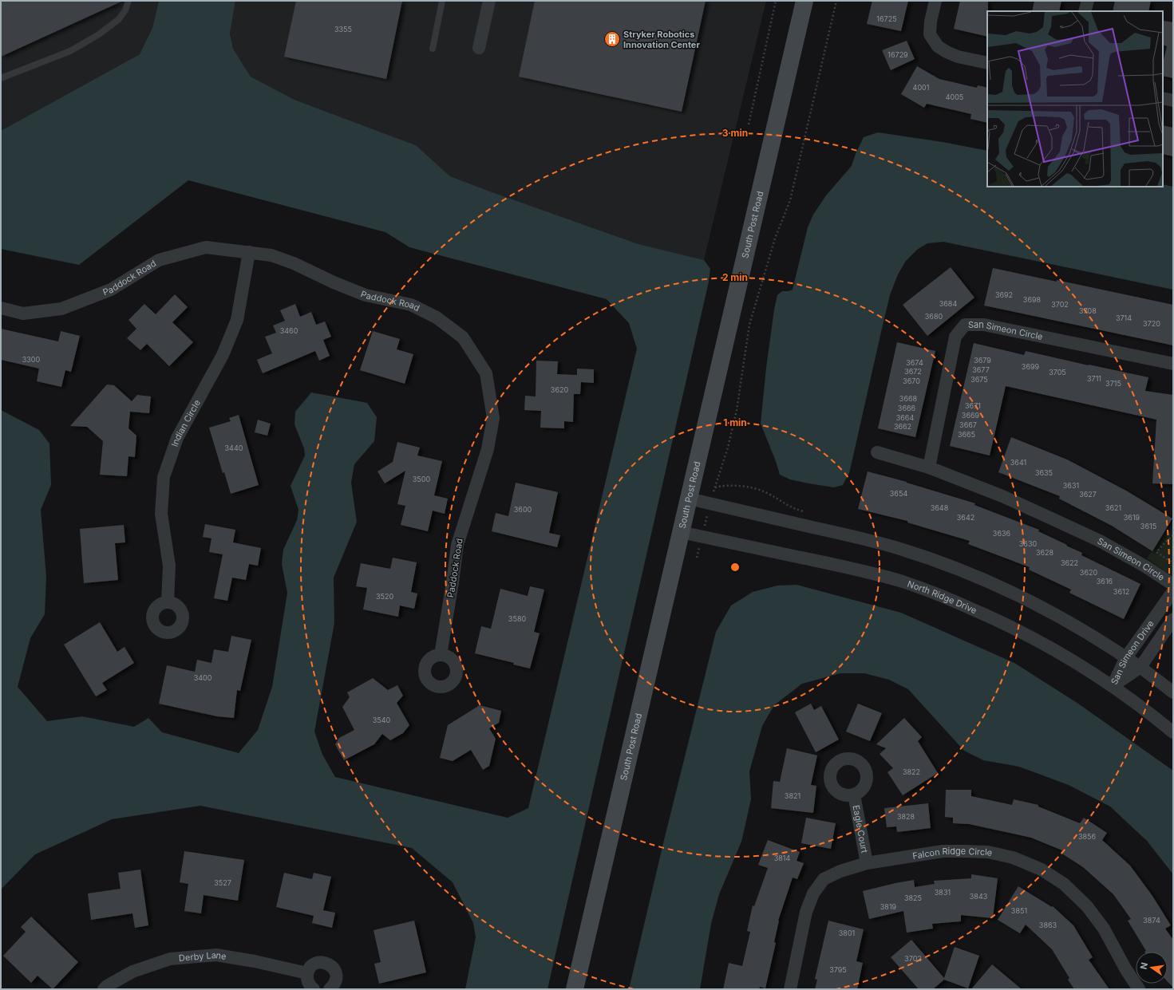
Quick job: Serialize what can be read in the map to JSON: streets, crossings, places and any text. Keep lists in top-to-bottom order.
{
  "streets": {
    "street": [
      "South Post Road",
      "Paddock Road",
      "San Simeon Circle",
      "Indian Circle",
      "North Ridge Drive",
      "San Simeon Drive",
      "Eagle Court",
      "Falcon Ridge Circle",
      "Derby Lane"
    ]
  },
  "crossings": [
    ["South Post Road", "North Ridge Drive"],
    ["Paddock Road", "Indian Circle"],
    ["North Ridge Drive", "San Simeon Drive"],
    ["Eagle Court", "Falcon Ridge Circle"]
  ],
  "places": {
    "building": ["Stryker Robotics Innovation Center"]
  },
  "house_numbers": [
    "16725",
    "3355",
    "16729",
    "4001",
    "4005",
    "3692",
    "3698",
    "3684",
    "3702",
    "3708",
    "3680",
    "3714",
    "3720",
    "3460",
    "3300",
    "3679",
    "3674",
    "3699",
    "3677",
    "3672",
    "3705",
    "3711",
    "3675",
    "3670",
    "3715",
    "3620",
    "3668",
    "3671",
    "3666",
    "3669",
    "3664",
    "3667",
    "3662",
    "3665",
    "3440",
    "3641",
    "3635",
    "3500",
    "3631",
    "3654",
    "3627",
    "3648",
    "3621",
    "3600",
    "3642",
    "3619",
    "3615",
    "3636",
    "3630",
    "3628",
    "3622",
    "3620",
    "3616",
    "3612",
    "3520",
    "3580",
    "3400",
    "3540",
    "3822",
    "3821",
    "3828",
    "3856",
    "3814",
    "3527",
    "3831",
    "3843",
    "3825",
    "3819",
    "3851",
    "3874",
    "3863",
    "3801",
    "3702",
    "3795"
  ],
  "north": "left",
  "rings": ["3 min", "2 min", "1 min"]
}
